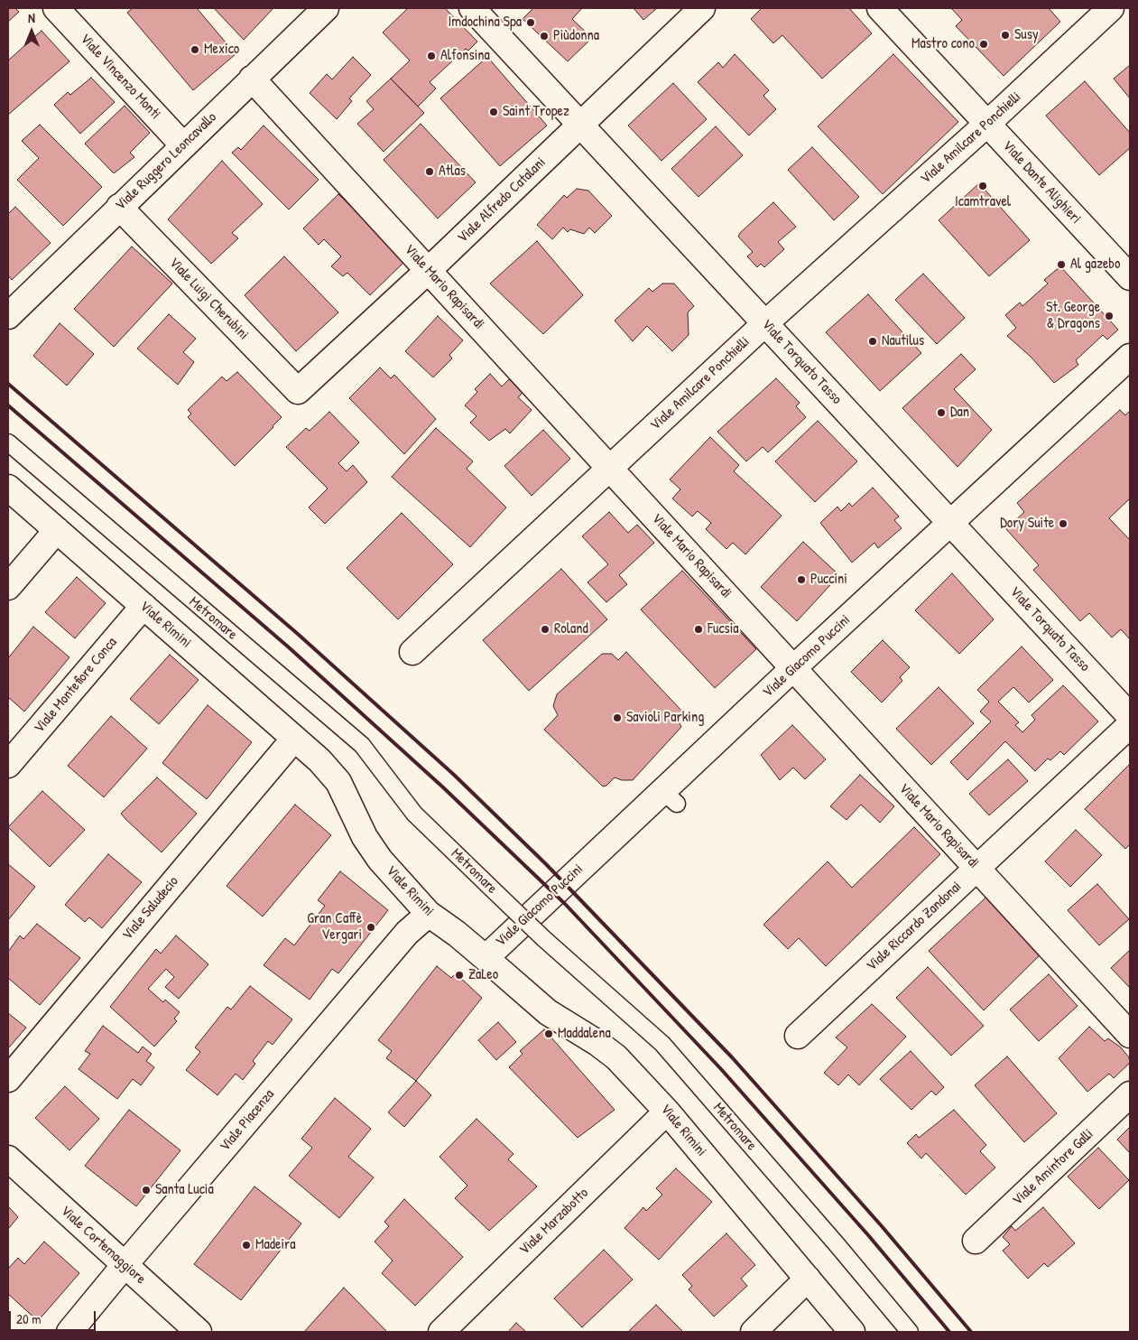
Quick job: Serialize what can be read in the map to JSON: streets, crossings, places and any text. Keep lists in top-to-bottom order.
{
  "streets": {
    "street": [
      "Viale Vincenzo Monti",
      "Viale Amilcare Ponchielli",
      "Viale Ruggero Leoncavallo",
      "Viale Dante Alighieri",
      "Viale Alfredo Catalani",
      "Viale Mario Rapisardi",
      "Viale Luigi Cherubini",
      "Viale Torquato Tasso",
      "Viale Rimini",
      "Viale Giacomo Puccini",
      "Viale Montefiore Conca",
      "Viale Saludecio",
      "Viale Riccardo Zandonai",
      "Viale Piacenza",
      "Viale Amintore Galli",
      "Viale Marzabotto",
      "Viale Cortemaggiore"
    ],
    "lane": ["Metromare"]
  },
  "crossings": [
    ["Viale Vincenzo Monti", "Viale Ruggero Leoncavallo"],
    ["Viale Amilcare Ponchielli", "Viale Dante Alighieri"],
    ["Viale Amilcare Ponchielli", "Viale Mario Rapisardi"],
    ["Viale Amilcare Ponchielli", "Viale Torquato Tasso"],
    ["Viale Ruggero Leoncavallo", "Viale Mario Rapisardi"],
    ["Viale Ruggero Leoncavallo", "Viale Luigi Cherubini"],
    ["Viale Alfredo Catalani", "Viale Mario Rapisardi"],
    ["Viale Alfredo Catalani", "Viale Luigi Cherubini"],
    ["Viale Alfredo Catalani", "Viale Torquato Tasso"],
    ["Viale Mario Rapisardi", "Viale Giacomo Puccini"],
    ["Viale Mario Rapisardi", "Viale Riccardo Zandonai"],
    ["Viale Torquato Tasso", "Viale Giacomo Puccini"],
    ["Viale Rimini", "Viale Giacomo Puccini"],
    ["Viale Rimini", "Viale Montefiore Conca"],
    ["Viale Rimini", "Viale Saludecio"],
    ["Viale Rimini", "Viale Piacenza"],
    ["Viale Rimini", "Viale Marzabotto"],
    ["Viale Piacenza", "Viale Cortemaggiore"]
  ],
  "places": [
    "Imdochina Spa",
    "Susy",
    "Piùdonna",
    "Mastro cono",
    "Mexico",
    "Alfonsina",
    "Saint Tropez",
    "Atlas",
    "Icamtravel",
    "Al gazebo",
    "St. George & Dragons",
    "Nautilus",
    "Dan",
    "Dory Suite",
    "Puccini",
    "Roland",
    "Fucsia",
    "Savioli Parking",
    "Gran Caffè Vergari",
    "ZaLeo",
    "Maddalena",
    "Santa Lucia",
    "Madeira"
  ],
  "scale_bar": "20 m",
  "north": "top"
}
